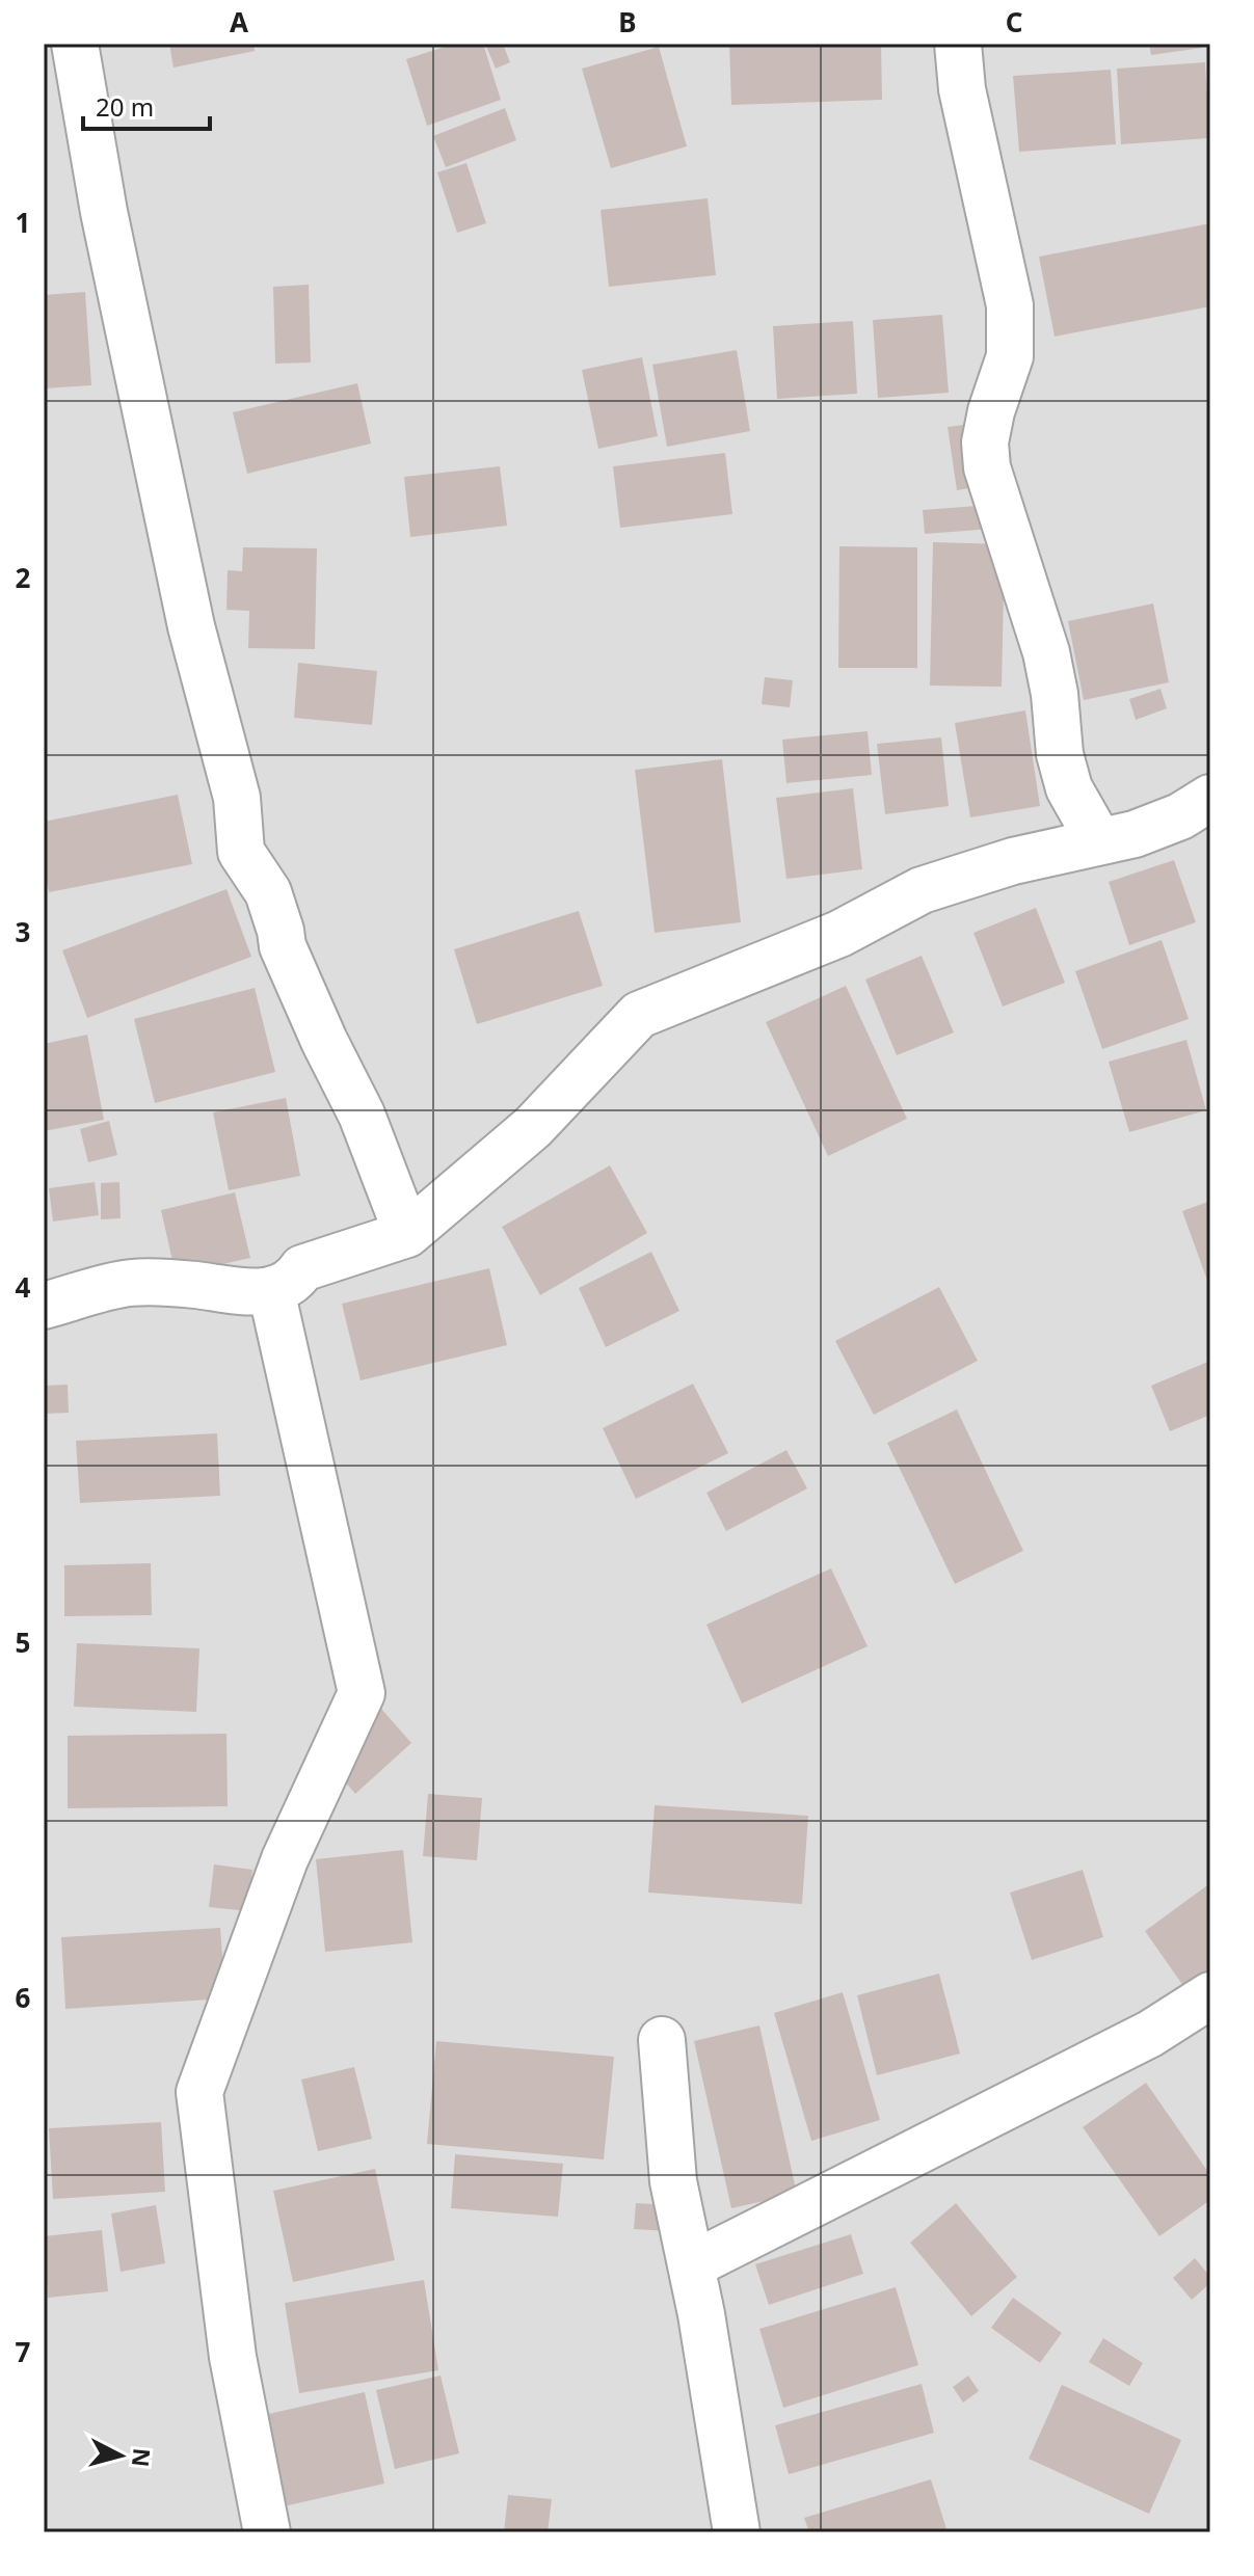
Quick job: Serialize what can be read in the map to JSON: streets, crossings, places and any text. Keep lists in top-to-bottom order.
{
  "scale_bar": "20 m",
  "north": "right",
  "grid": {
    "columns": ["A", "B", "C"],
    "rows": [
      "1",
      "2",
      "3",
      "4",
      "5",
      "6",
      "7"
    ]
  }
}
